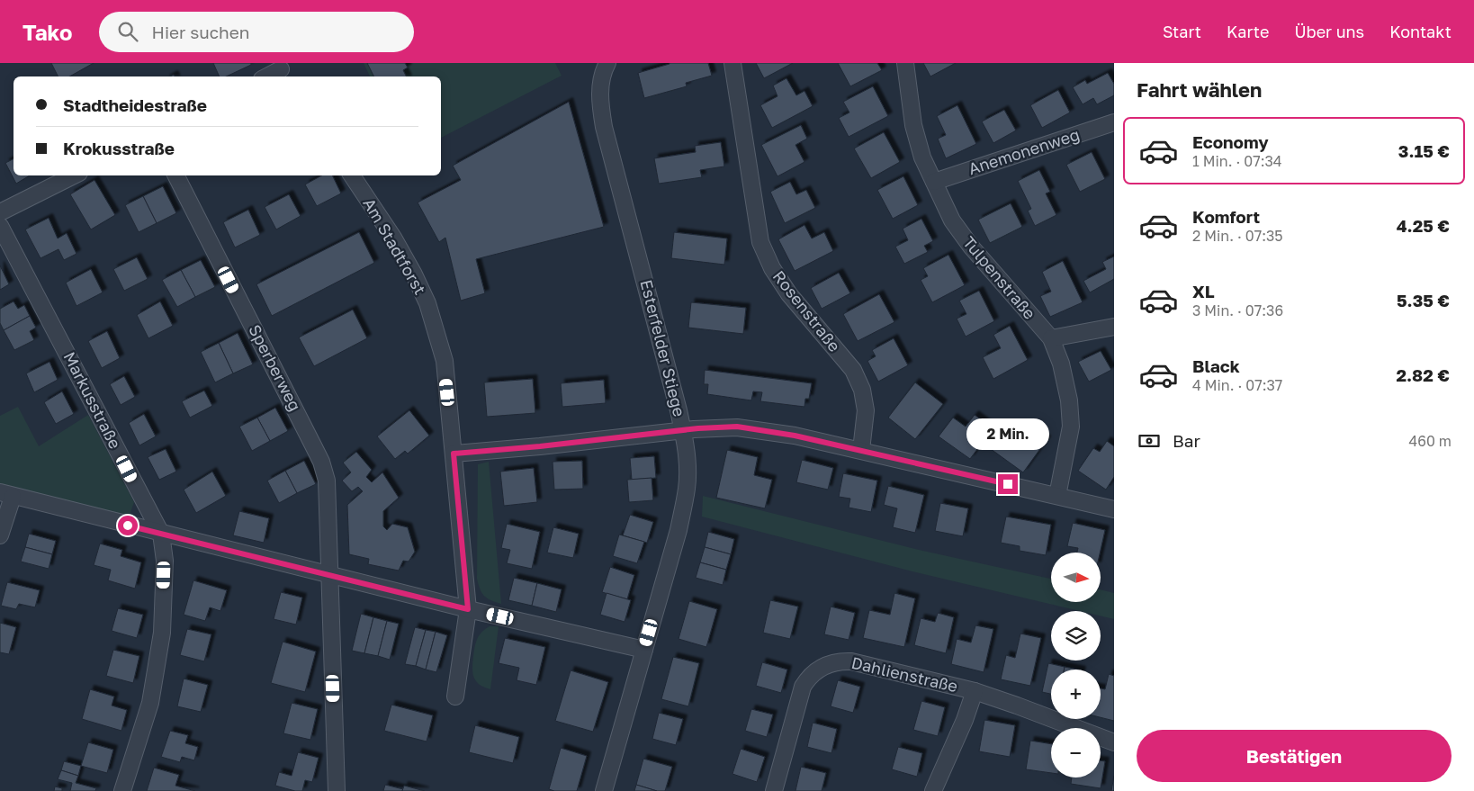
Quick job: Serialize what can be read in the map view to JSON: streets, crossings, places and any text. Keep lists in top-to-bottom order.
{
  "streets": {
    "street": [
      "Anemonenweg",
      "Am Stadtforst",
      "Tulpenstraße",
      "Rosenstraße",
      "Esterfelder Stiege",
      "Sperberweg",
      "Markusstraße",
      "Dahlienstraße"
    ]
  },
  "crossings": [
    ["Anemonenweg", "Tulpenstraße"]
  ],
  "north": "right",
  "page": {
    "header": "Tako",
    "search": "Hier suchen",
    "nav": [
      "Start",
      "Karte",
      "Über uns",
      "Kontakt"
    ],
    "heading": "Fahrt wählen",
    "banner": ["Stadtheidestraße", "Krokusstraße"],
    "list": [
      {
        "name": "Economy",
        "note": "1 Min. · 07:34",
        "value": "3.15 €"
      },
      {
        "name": "Komfort",
        "note": "2 Min. · 07:35",
        "value": "4.25 €"
      },
      {
        "name": "XL",
        "note": "3 Min. · 07:36",
        "value": "5.35 €"
      },
      {
        "name": "Black",
        "note": "4 Min. · 07:37",
        "value": "2.82 €"
      }
    ],
    "pay": ["Bar", "460 m"],
    "bubble": "2 Min.",
    "map_buttons": ["+", "−"],
    "buttons": "Bestätigen"
  }
}
